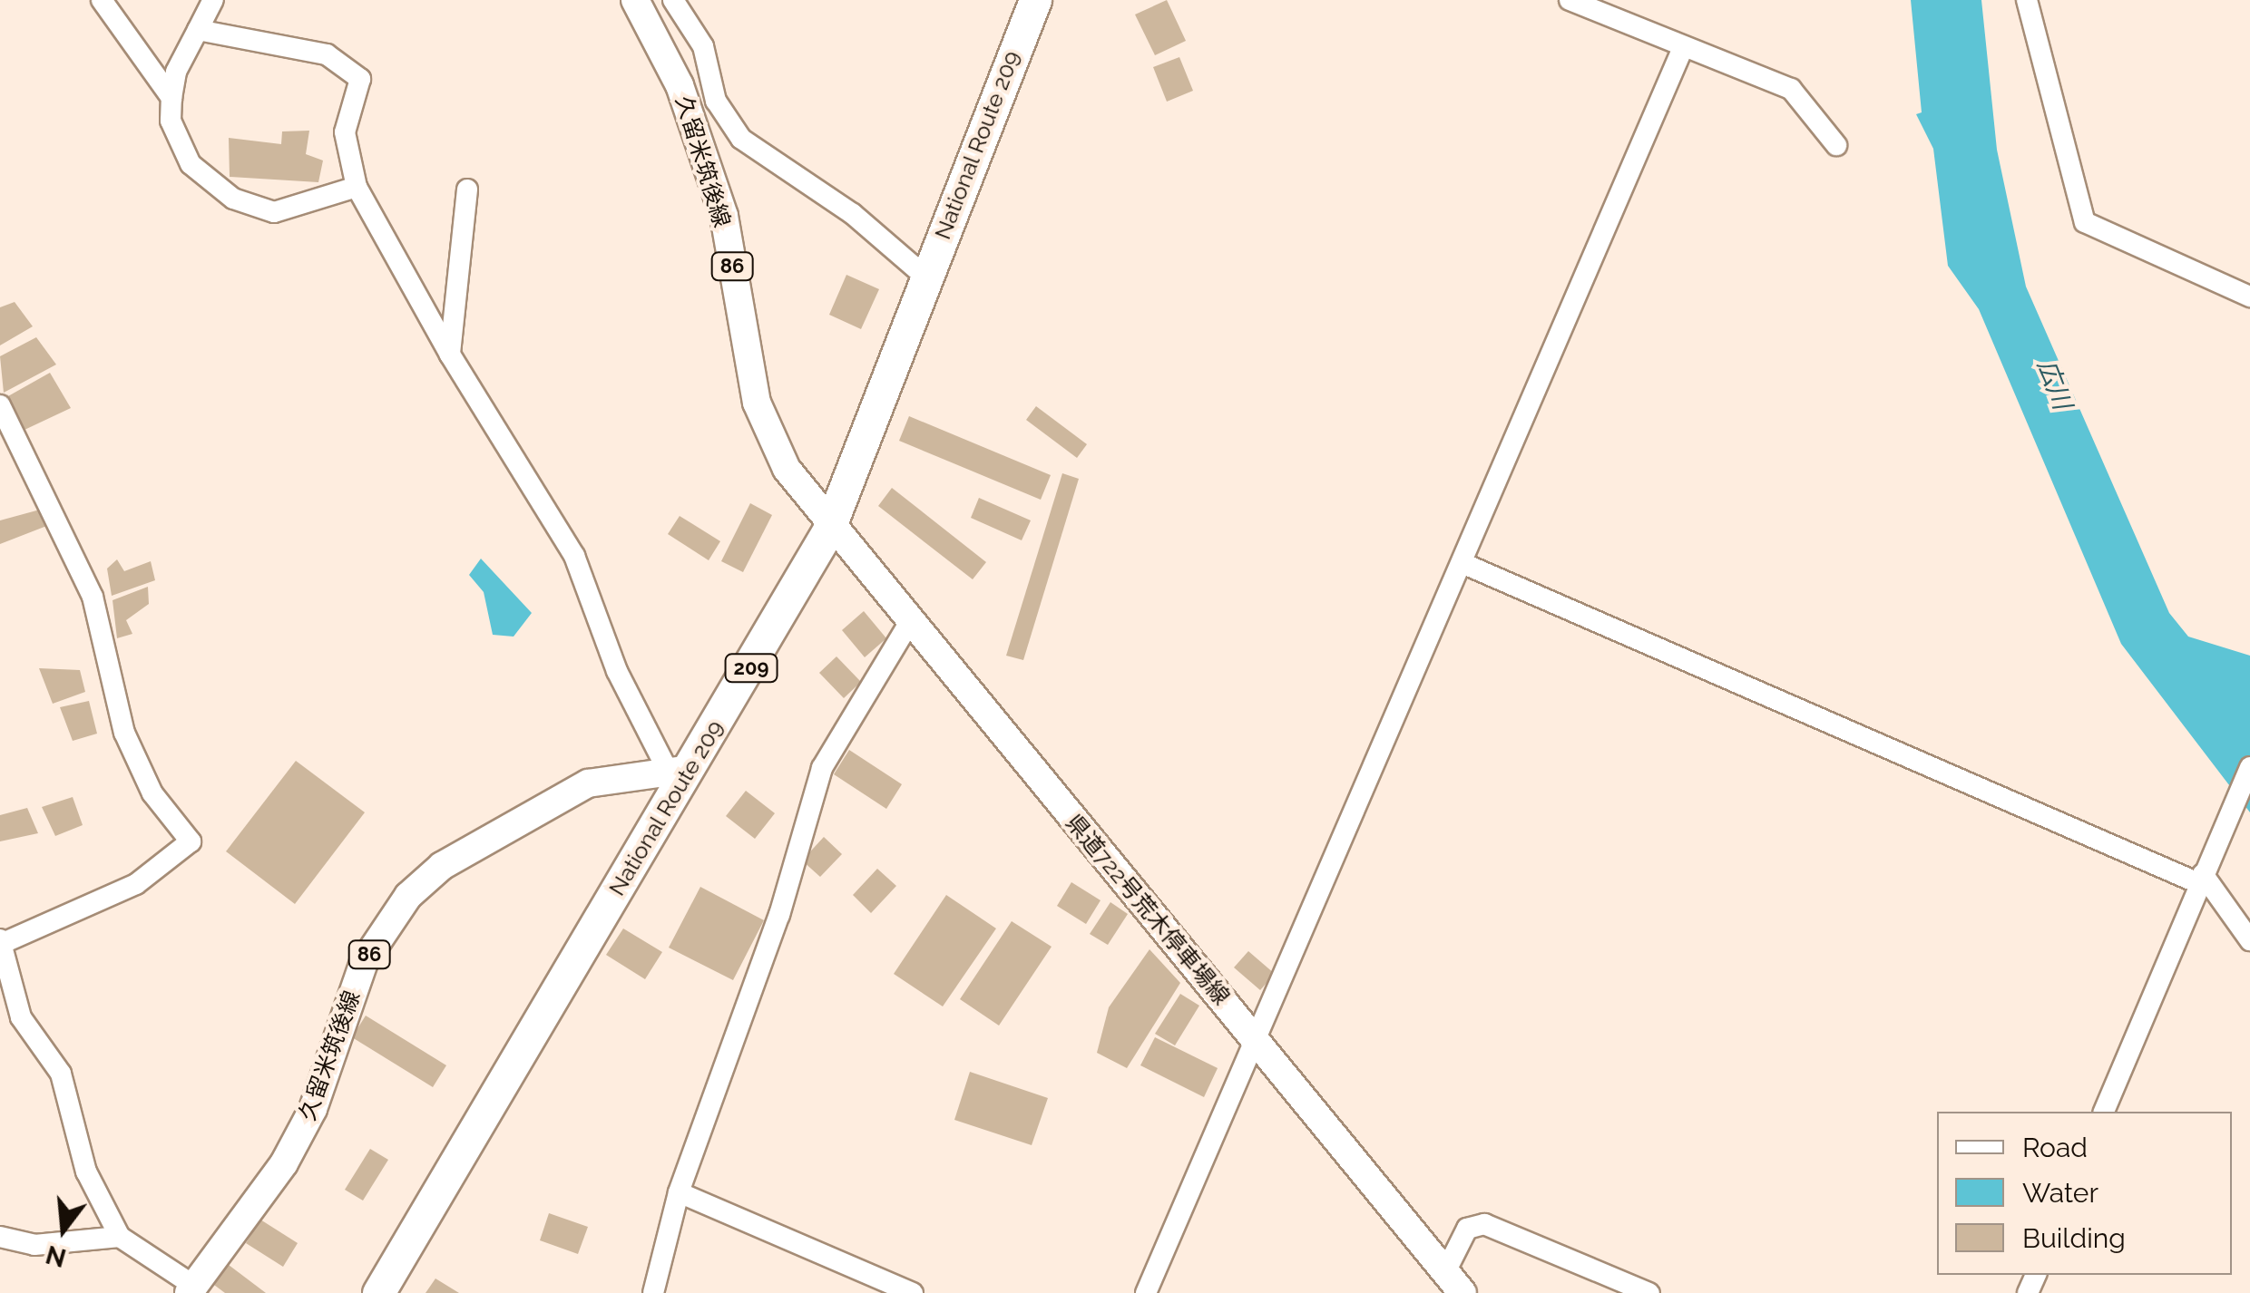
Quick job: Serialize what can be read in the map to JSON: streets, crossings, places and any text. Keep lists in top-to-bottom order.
{
  "streets": {
    "highway": ["National Route 209", "209"],
    "main road": ["久留米筑後線", "86", "県道722号荒木停車場線"]
  },
  "crossings": [
    ["National Route 209", "久留米筑後線"],
    ["National Route 209", "県道722号荒木停車場線"],
    ["久留米筑後線", "県道722号荒木停車場線"]
  ],
  "water": ["広川"],
  "legend": ["Road", "Water", "Building"],
  "north": "bottom"
}
